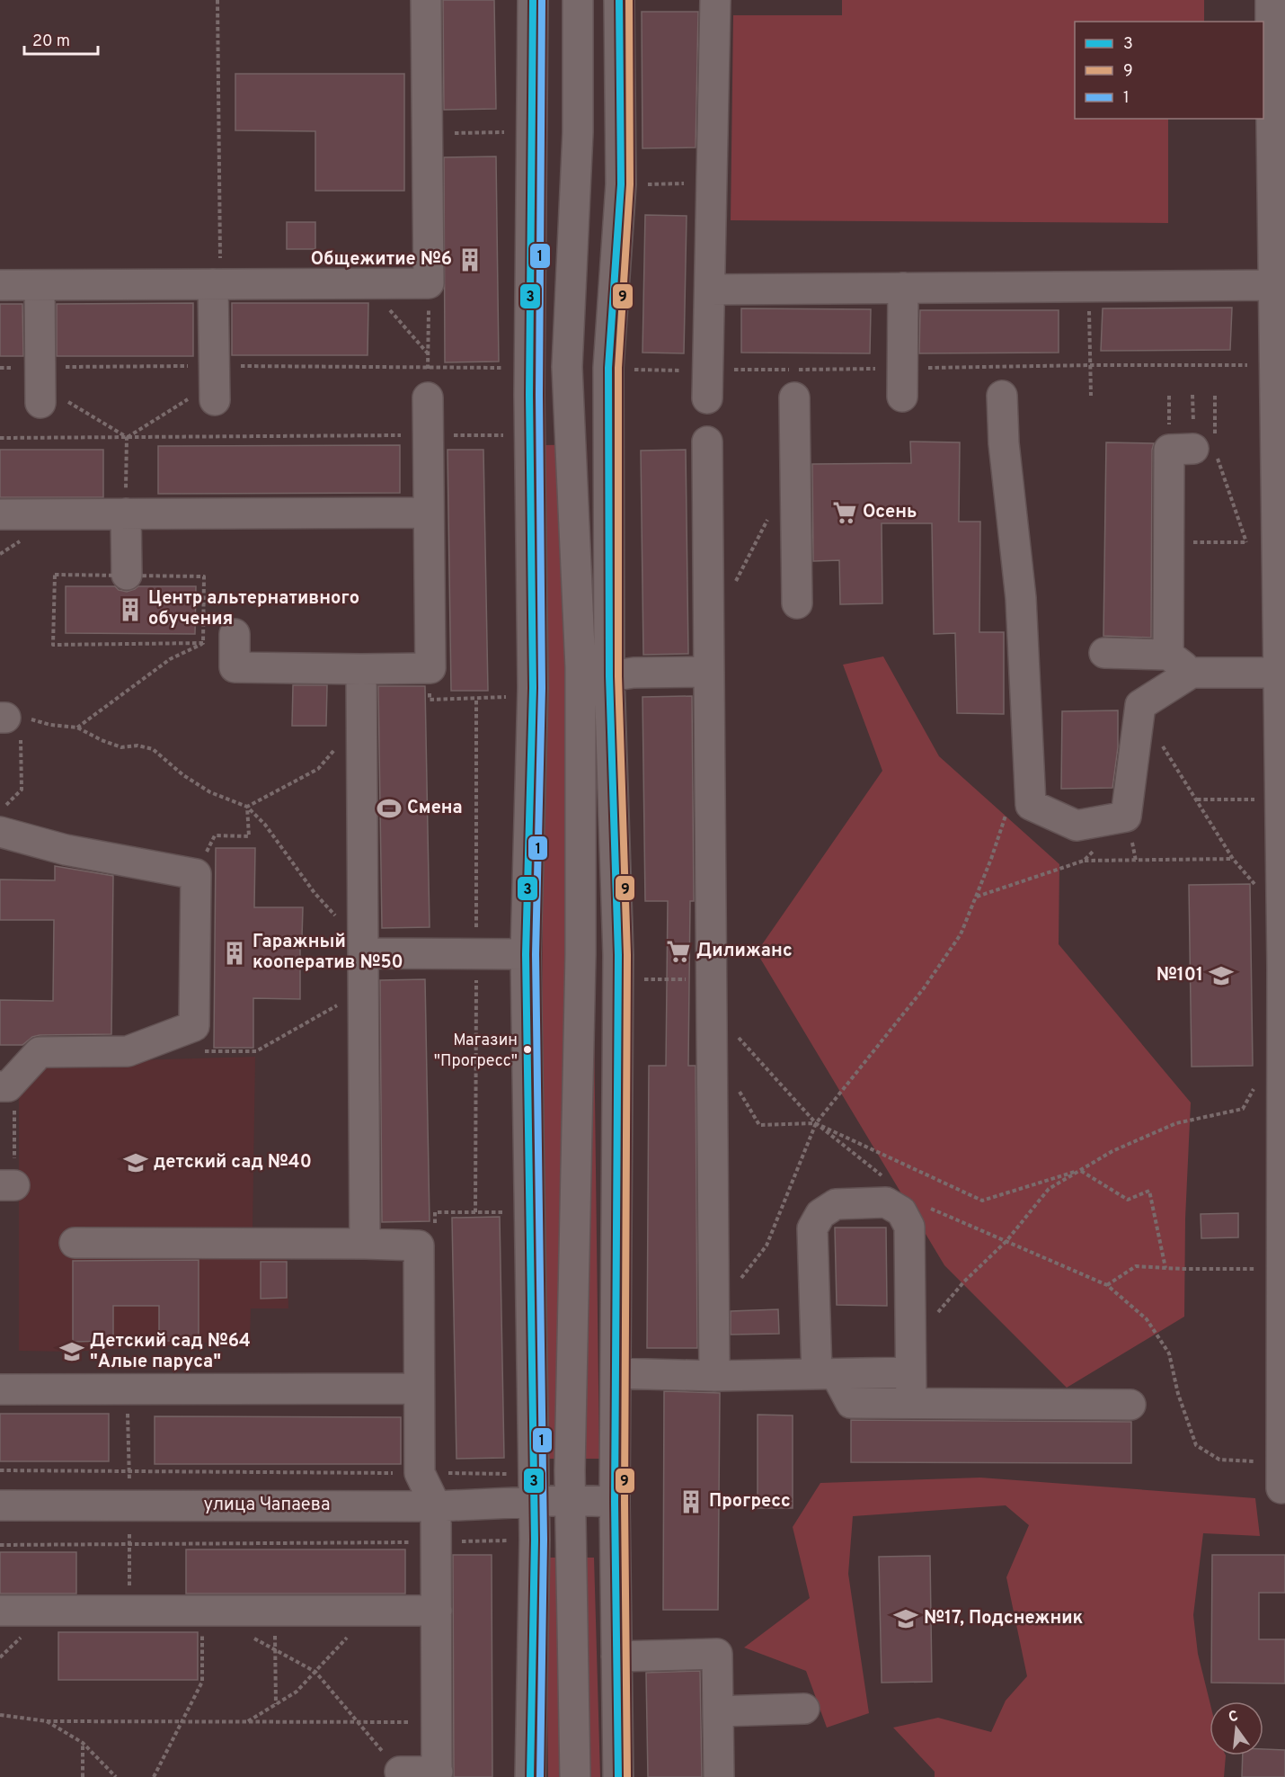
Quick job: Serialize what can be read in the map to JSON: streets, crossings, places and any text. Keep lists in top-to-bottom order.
{
  "streets": {
    "street": ["улица Чапаева"]
  },
  "places": {
    "building": [
      "Общежитие №6",
      "Центр альтернативного обучения",
      "Гаражный кооператив №50",
      "Прогресс"
    ],
    "supermarket": ["Осень", "Дилижанс"],
    "sports": ["Смена"],
    "school or university": [
      "№101",
      "детский сад №40",
      "Детский сад №64 \"Алые паруса\"",
      "№17, Подснежник"
    ],
    "other": ["Магазин \"Прогресс\""]
  },
  "lines": ["transit line 3", "transit line 9", "transit line 1"],
  "legend": ["3", "9", "1"],
  "scale_bar": "20 m",
  "north": "top"
}
